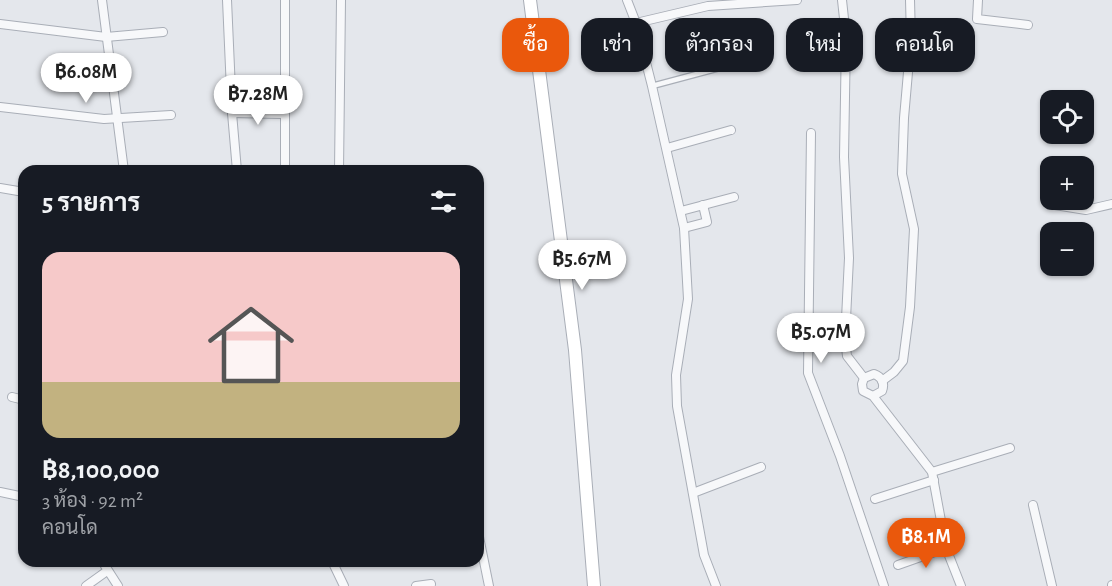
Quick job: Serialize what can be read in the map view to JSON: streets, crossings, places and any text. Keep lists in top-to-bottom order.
{
  "page": {
    "chip": [
      "ซื้อ",
      "เช่า",
      "ตัวกรอง",
      "ใหม่",
      "คอนโด"
    ],
    "price": [
      "฿6.08M",
      "฿7.28M",
      "฿5.67M",
      "฿5.07M",
      "฿8.1M"
    ],
    "map_buttons": ["+", "−"],
    "heading": "5 รายการ",
    "list": [
      {
        "name": "฿8,100,000",
        "note": "3 ห้อง · 92 m² · คอนโด"
      }
    ]
  }
}
